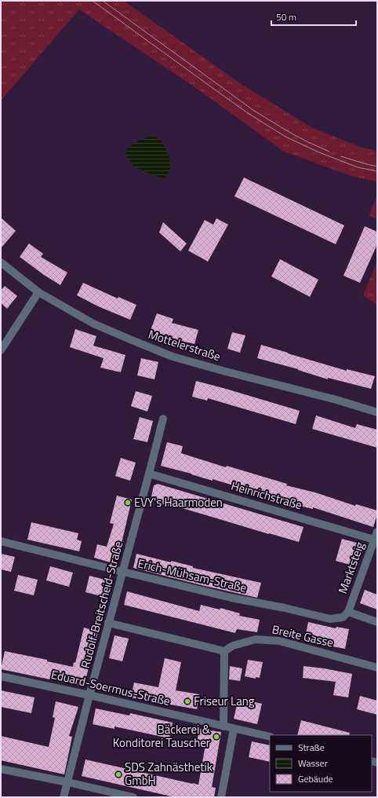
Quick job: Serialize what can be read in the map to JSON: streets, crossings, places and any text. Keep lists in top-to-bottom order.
{
  "streets": {
    "street": [
      "Mottelerstraße",
      "Heinrichstraße",
      "Marktsteig",
      "Erich-Mühsam-Straße",
      "Rudolf-Breitscheid-Straße",
      "Breite Gasse",
      "Eduard-Soermus-Straße"
    ]
  },
  "crossings": [
    ["Heinrichstraße", "Marktsteig"],
    ["Heinrichstraße", "Rudolf-Breitscheid-Straße"],
    ["Marktsteig", "Erich-Mühsam-Straße"],
    ["Erich-Mühsam-Straße", "Rudolf-Breitscheid-Straße"],
    ["Rudolf-Breitscheid-Straße", "Eduard-Soermus-Straße"]
  ],
  "places": [
    "EVY's Haarmoden",
    "Friseur Lang",
    "Bäckerei & Konditorei Tauscher",
    "SDS Zahnästhetik GmbH"
  ],
  "legend": ["Straße", "Wasser", "Gebäude"],
  "scale_bar": "50 m"
}
